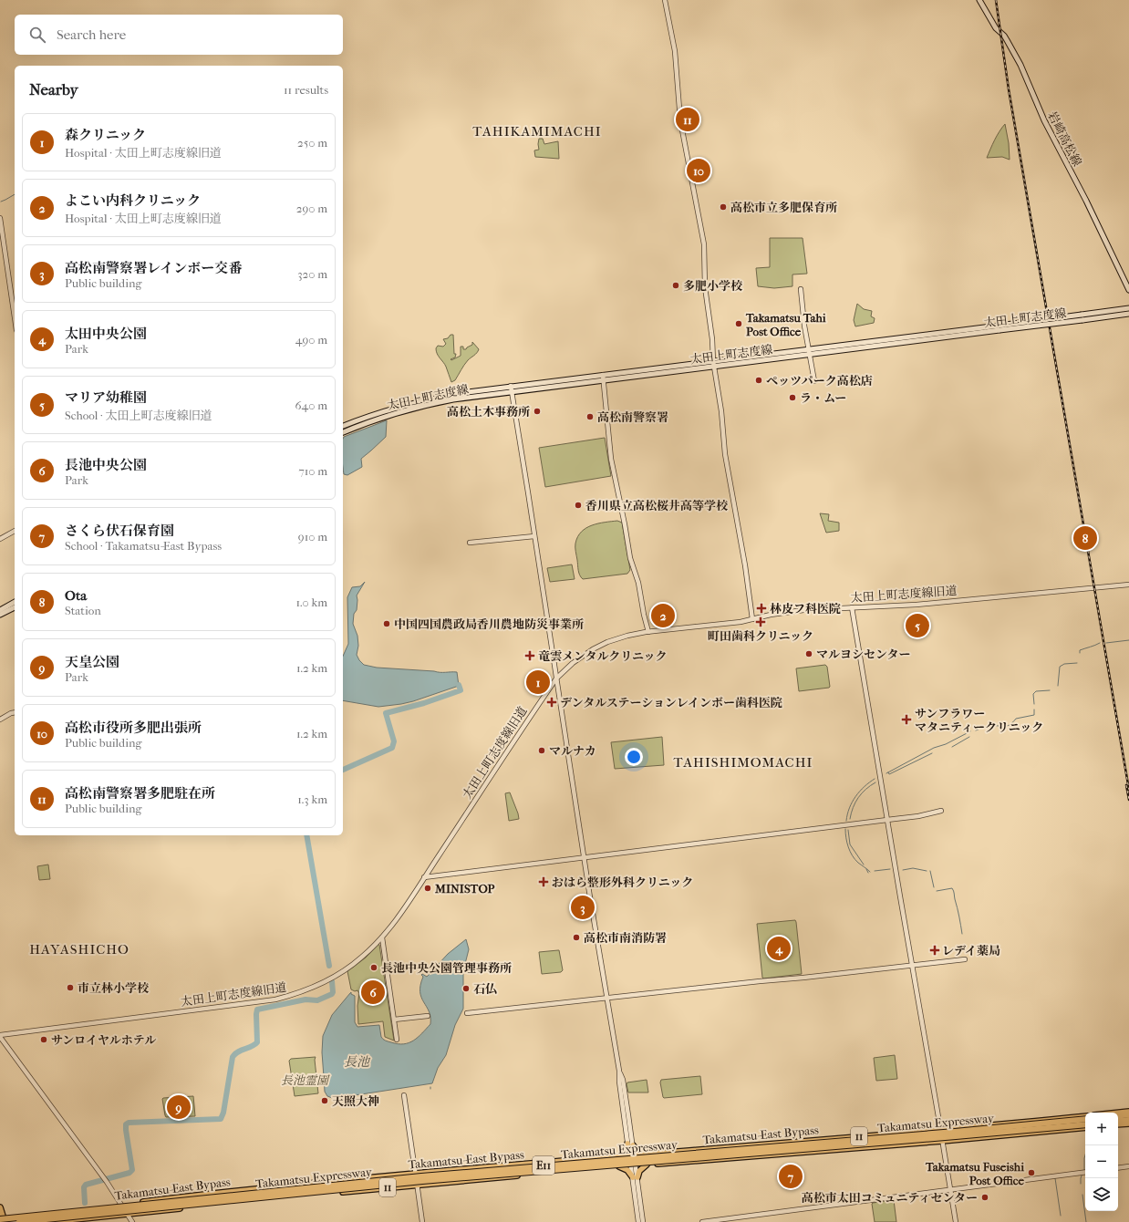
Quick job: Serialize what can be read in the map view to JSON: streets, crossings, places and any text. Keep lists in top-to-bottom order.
{
  "streets": {
    "highway": ["Takamatsu Expressway", "E11"],
    "main road": [
      "岩崎高松線",
      "太田上町志度線",
      "Takamatsu-East Bypass",
      "11"
    ],
    "street": ["太田上町志度線旧道"]
  },
  "crossings": [
    ["Takamatsu Expressway", "Takamatsu-East Bypass"]
  ],
  "districts": ["TAHIKAMIMACHI", "TAHISHIMOMACHI", "HAYASHICHO"],
  "water": ["長池"],
  "parks": ["長池霊園"],
  "places": {
    "other": [
      "高松市立多肥保育所",
      "多肥小学校",
      "Takamatsu Tahi Post Office",
      "ペッツパーク高松店",
      "ラ・ムー",
      "高松土木事務所",
      "高松南警察署",
      "香川県立高松桜井高等学校",
      "中国四国農政局香川農地防災事業所",
      "マルヨシセンター",
      "マルナカ",
      "MINISTOP",
      "高松市南消防署",
      "長池中央公園管理事務所",
      "市立林小学校",
      "石仏",
      "サンロイヤルホテル",
      "天照大神",
      "Takamatsu Fuseishi Post Office",
      "高松市太田コミュニティセンター"
    ],
    "health": [
      "林皮フ科医院",
      "町田歯科クリニック",
      "竜雲メンタルクリニック",
      "デンタルステーションレインボー歯科医院",
      "サンフラワー マタニティークリニック",
      "おはら整形外科クリニック",
      "レデイ薬局"
    ]
  },
  "page": {
    "search": "Search here",
    "heading": ["Nearby", "11 results"],
    "pins": [
      "11",
      "10",
      "8",
      "2",
      "5",
      "1",
      "3",
      "4",
      "6",
      "9",
      "7"
    ],
    "list": [
      {
        "mark": "1",
        "name": "森クリニック",
        "note": "Hospital · 太田上町志度線旧道",
        "value": "250 m"
      },
      {
        "mark": "2",
        "name": "よこい内科クリニック",
        "note": "Hospital · 太田上町志度線旧道",
        "value": "290 m"
      },
      {
        "mark": "3",
        "name": "高松南警察署レインボー交番",
        "note": "Public building",
        "value": "320 m"
      },
      {
        "mark": "4",
        "name": "太田中央公園",
        "note": "Park",
        "value": "490 m"
      },
      {
        "mark": "5",
        "name": "マリア幼稚園",
        "note": "School · 太田上町志度線旧道",
        "value": "640 m"
      },
      {
        "mark": "6",
        "name": "長池中央公園",
        "note": "Park",
        "value": "710 m"
      },
      {
        "mark": "7",
        "name": "さくら伏石保育園",
        "note": "School · Takamatsu-East Bypass",
        "value": "910 m"
      },
      {
        "mark": "8",
        "name": "Ota",
        "note": "Station",
        "value": "1.0 km"
      },
      {
        "mark": "9",
        "name": "天皇公園",
        "note": "Park",
        "value": "1.2 km"
      },
      {
        "mark": "10",
        "name": "高松市役所多肥出張所",
        "note": "Public building",
        "value": "1.2 km"
      },
      {
        "mark": "11",
        "name": "高松南警察署多肥駐在所",
        "note": "Public building",
        "value": "1.3 km"
      }
    ],
    "map_buttons": ["+", "−"]
  }
}
